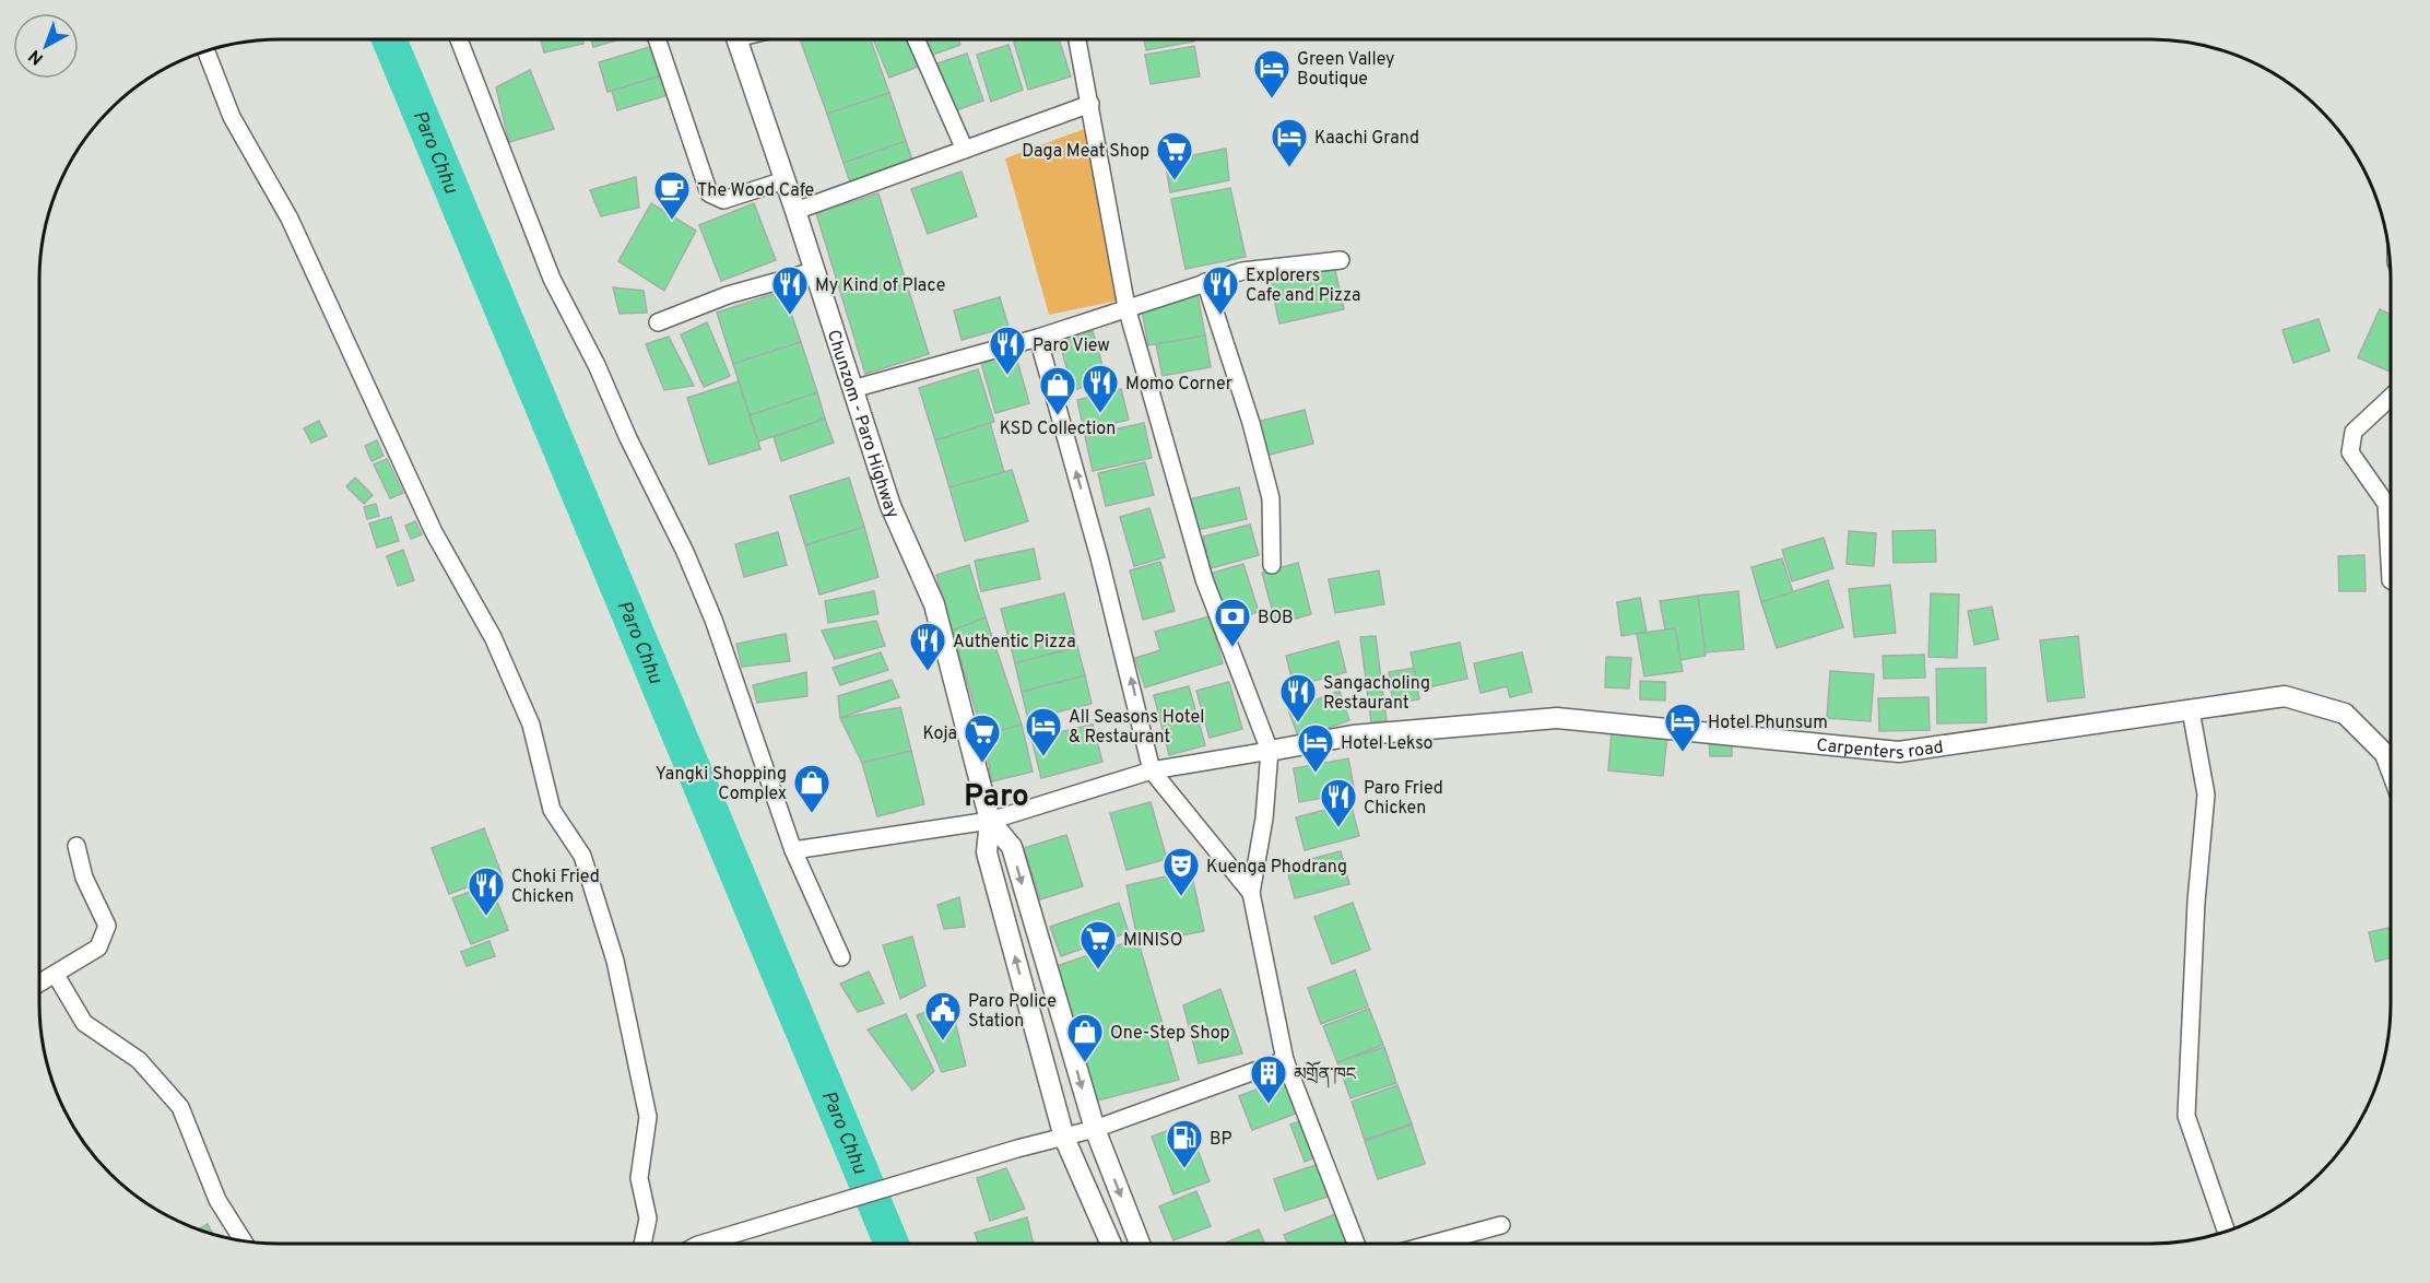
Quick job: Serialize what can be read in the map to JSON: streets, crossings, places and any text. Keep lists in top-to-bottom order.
{
  "streets": {
    "street": ["Chunzom - Paro Highway", "Carpenters road"]
  },
  "districts": ["Paro"],
  "water": ["Paro Chhu"],
  "places": {
    "hotel": [
      "Green Valley Boutique",
      "Kaachi Grand",
      "Hotel Phunsum",
      "All Seasons Hotel & Restaurant",
      "Hotel Lekso"
    ],
    "supermarket": ["Daga Meat Shop", "Koja", "MINISO"],
    "cafe": ["The Wood Cafe"],
    "restaurant": [
      "My Kind of Place",
      "Explorers Cafe and Pizza",
      "Paro View",
      "Momo Corner",
      "Authentic Pizza",
      "Sangacholing Restaurant",
      "Paro Fried Chicken",
      "Choki Fried Chicken"
    ],
    "shop": ["KSD Collection", "Yangki Shopping Complex", "One-Step Shop"],
    "bank": ["BOB"],
    "theatre": ["Kuenga Phodrang"],
    "public building": ["Paro Police Station"],
    "building": ["མགྲོན་ཁང"],
    "fuel station": ["BP"]
  },
  "north": "bottom left"
}
